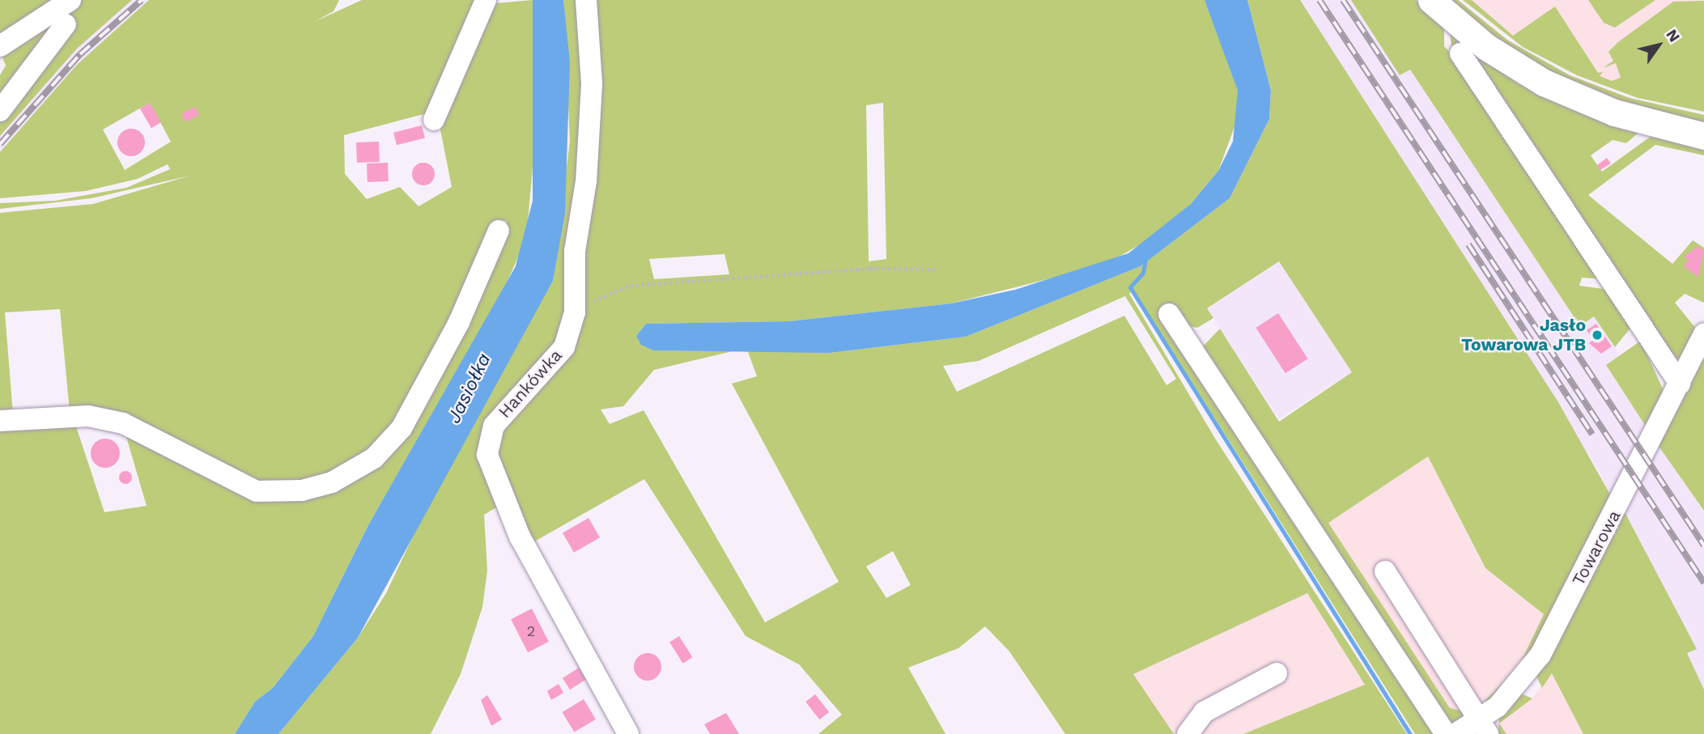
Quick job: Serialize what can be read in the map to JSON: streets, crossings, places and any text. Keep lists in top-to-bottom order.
{
  "streets": {
    "street": ["Hankówka", "Towarowa"]
  },
  "water": ["Jasiołka"],
  "places": ["Jasło Towarowa JTB"],
  "house_numbers": ["2"],
  "north": "top right"
}
